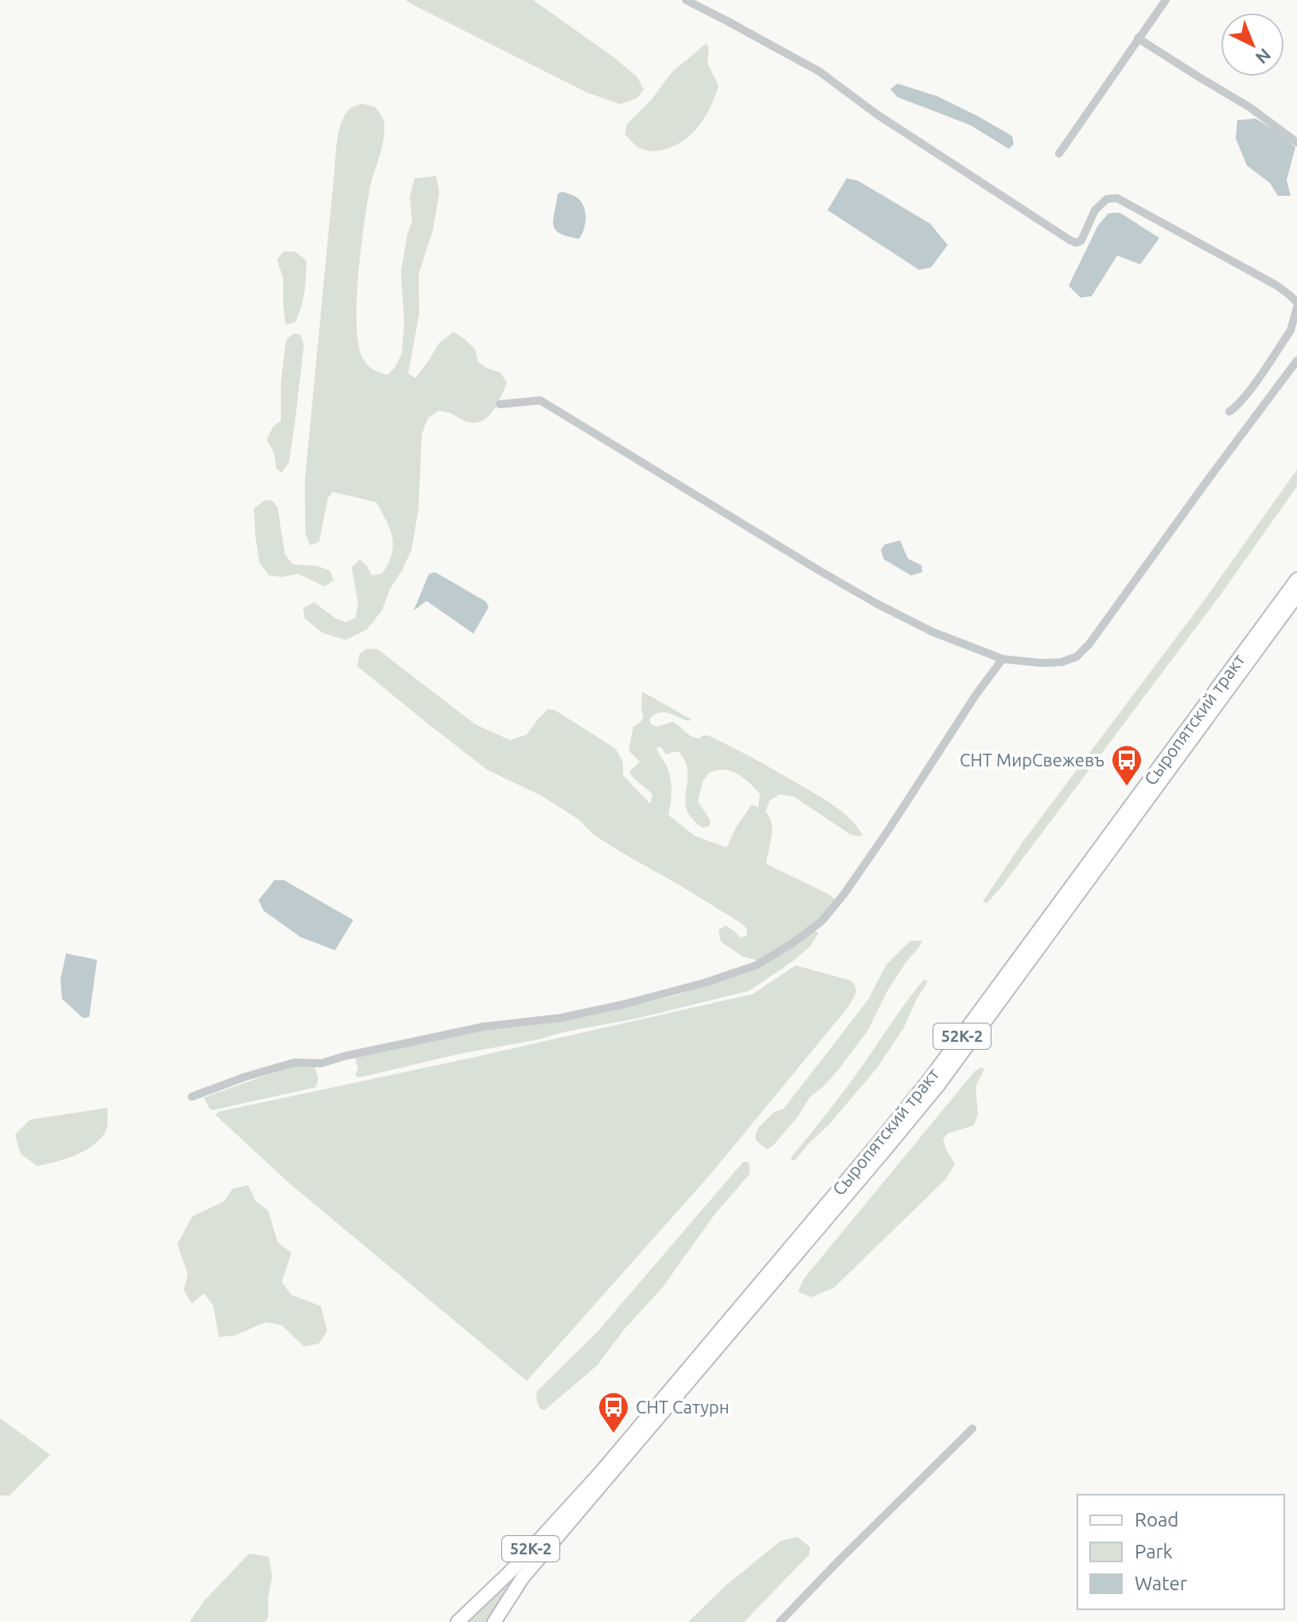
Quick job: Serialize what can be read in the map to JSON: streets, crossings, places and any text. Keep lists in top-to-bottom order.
{
  "streets": {
    "main road": ["Сыропятский тракт", "52К-2"]
  },
  "places": {
    "bus stop": ["СНТ МирСвежевъ", "СНТ Сатурн"]
  },
  "legend": ["Road", "Park", "Water"],
  "north": "bottom right"
}
